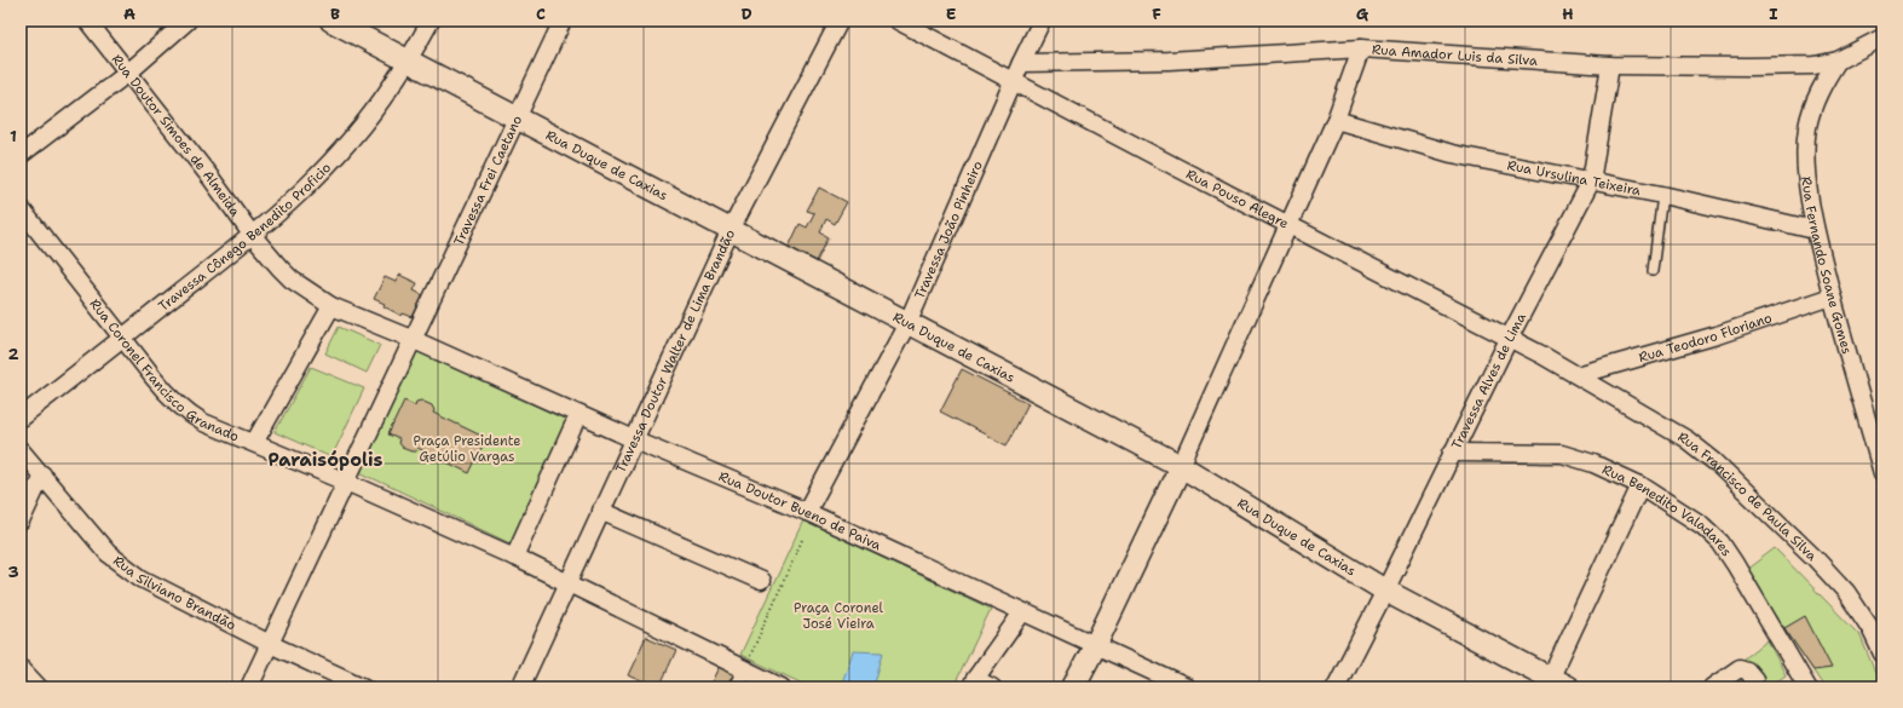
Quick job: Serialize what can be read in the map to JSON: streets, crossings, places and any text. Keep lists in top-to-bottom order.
{
  "streets": {
    "street": [
      "Rua Amador Luis da Silva",
      "Rua Doutor Simoes de Almeida",
      "Rua Duque de Caxias",
      "Rua Ursulina Teixeira",
      "Travessa Frei Caetano",
      "Rua Pouso Alegre",
      "Travessa João Pinheiro",
      "Travessa Cônego Benedito Proficio",
      "Rua Fernando Soane Gomes",
      "Rua Teodoro Floriano",
      "Travessa Doutor Walter de Lima Brandão",
      "Rua Coronel Francisco Granado",
      "Travessa Alves de Lima",
      "Rua Francisco de Paula Silva",
      "Rua Doutor Bueno de Paiva",
      "Rua Benedito Valadares",
      "Rua Silviano Brandão"
    ]
  },
  "crossings": [
    ["Rua Amador Luis da Silva", "Travessa João Pinheiro"],
    ["Rua Amador Luis da Silva", "Rua Fernando Soane Gomes"],
    ["Rua Amador Luis da Silva", "Travessa Alves de Lima"],
    ["Rua Doutor Simoes de Almeida", "Travessa Frei Caetano"],
    ["Rua Doutor Simoes de Almeida", "Travessa Cônego Benedito Proficio"],
    ["Rua Doutor Simoes de Almeida", "Rua Doutor Bueno de Paiva"],
    ["Rua Duque de Caxias", "Travessa Frei Caetano"],
    ["Rua Duque de Caxias", "Travessa João Pinheiro"],
    ["Rua Duque de Caxias", "Travessa Cônego Benedito Proficio"],
    ["Rua Duque de Caxias", "Travessa Doutor Walter de Lima Brandão"],
    ["Rua Duque de Caxias", "Travessa Alves de Lima"],
    ["Rua Ursulina Teixeira", "Rua Fernando Soane Gomes"],
    ["Rua Ursulina Teixeira", "Travessa Alves de Lima"],
    ["Travessa Frei Caetano", "Rua Coronel Francisco Granado"],
    ["Travessa Frei Caetano", "Rua Doutor Bueno de Paiva"],
    ["Rua Pouso Alegre", "Travessa João Pinheiro"],
    ["Rua Pouso Alegre", "Rua Teodoro Floriano"],
    ["Rua Pouso Alegre", "Travessa Alves de Lima"],
    ["Rua Pouso Alegre", "Rua Francisco de Paula Silva"],
    ["Travessa João Pinheiro", "Rua Doutor Bueno de Paiva"],
    ["Travessa Cônego Benedito Proficio", "Rua Coronel Francisco Granado"],
    ["Rua Fernando Soane Gomes", "Rua Teodoro Floriano"],
    ["Rua Teodoro Floriano", "Rua Francisco de Paula Silva"],
    ["Travessa Doutor Walter de Lima Brandão", "Rua Doutor Bueno de Paiva"],
    ["Travessa Alves de Lima", "Rua Benedito Valadares"]
  ],
  "districts": ["Paraisópolis"],
  "parks": ["Praça Presidente Getúlio Vargas", "Praça Coronel José Vieira"],
  "grid": {
    "columns": [
      "A",
      "B",
      "C",
      "D",
      "E",
      "F",
      "G",
      "H",
      "I"
    ],
    "rows": ["1", "2", "3"]
  }
}
